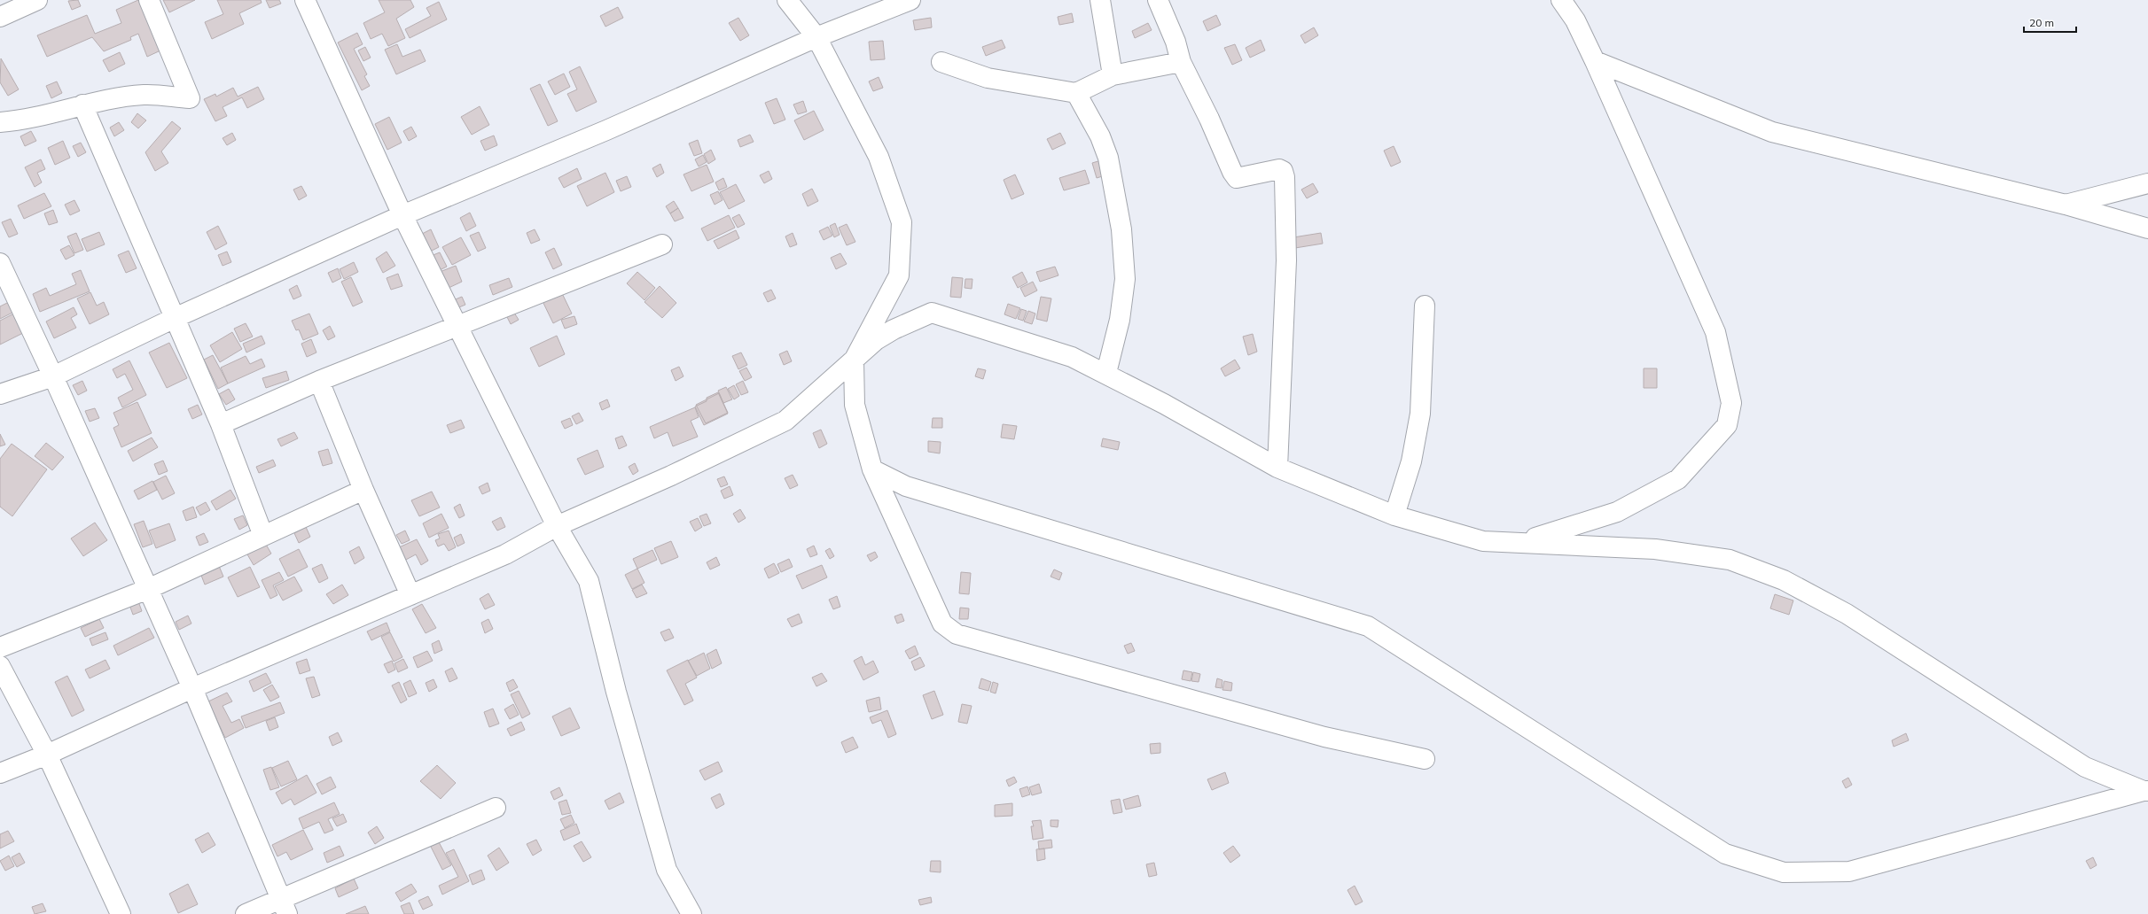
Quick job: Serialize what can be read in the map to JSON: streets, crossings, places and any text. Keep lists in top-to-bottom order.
{
  "scale_bar": "20 m"
}
